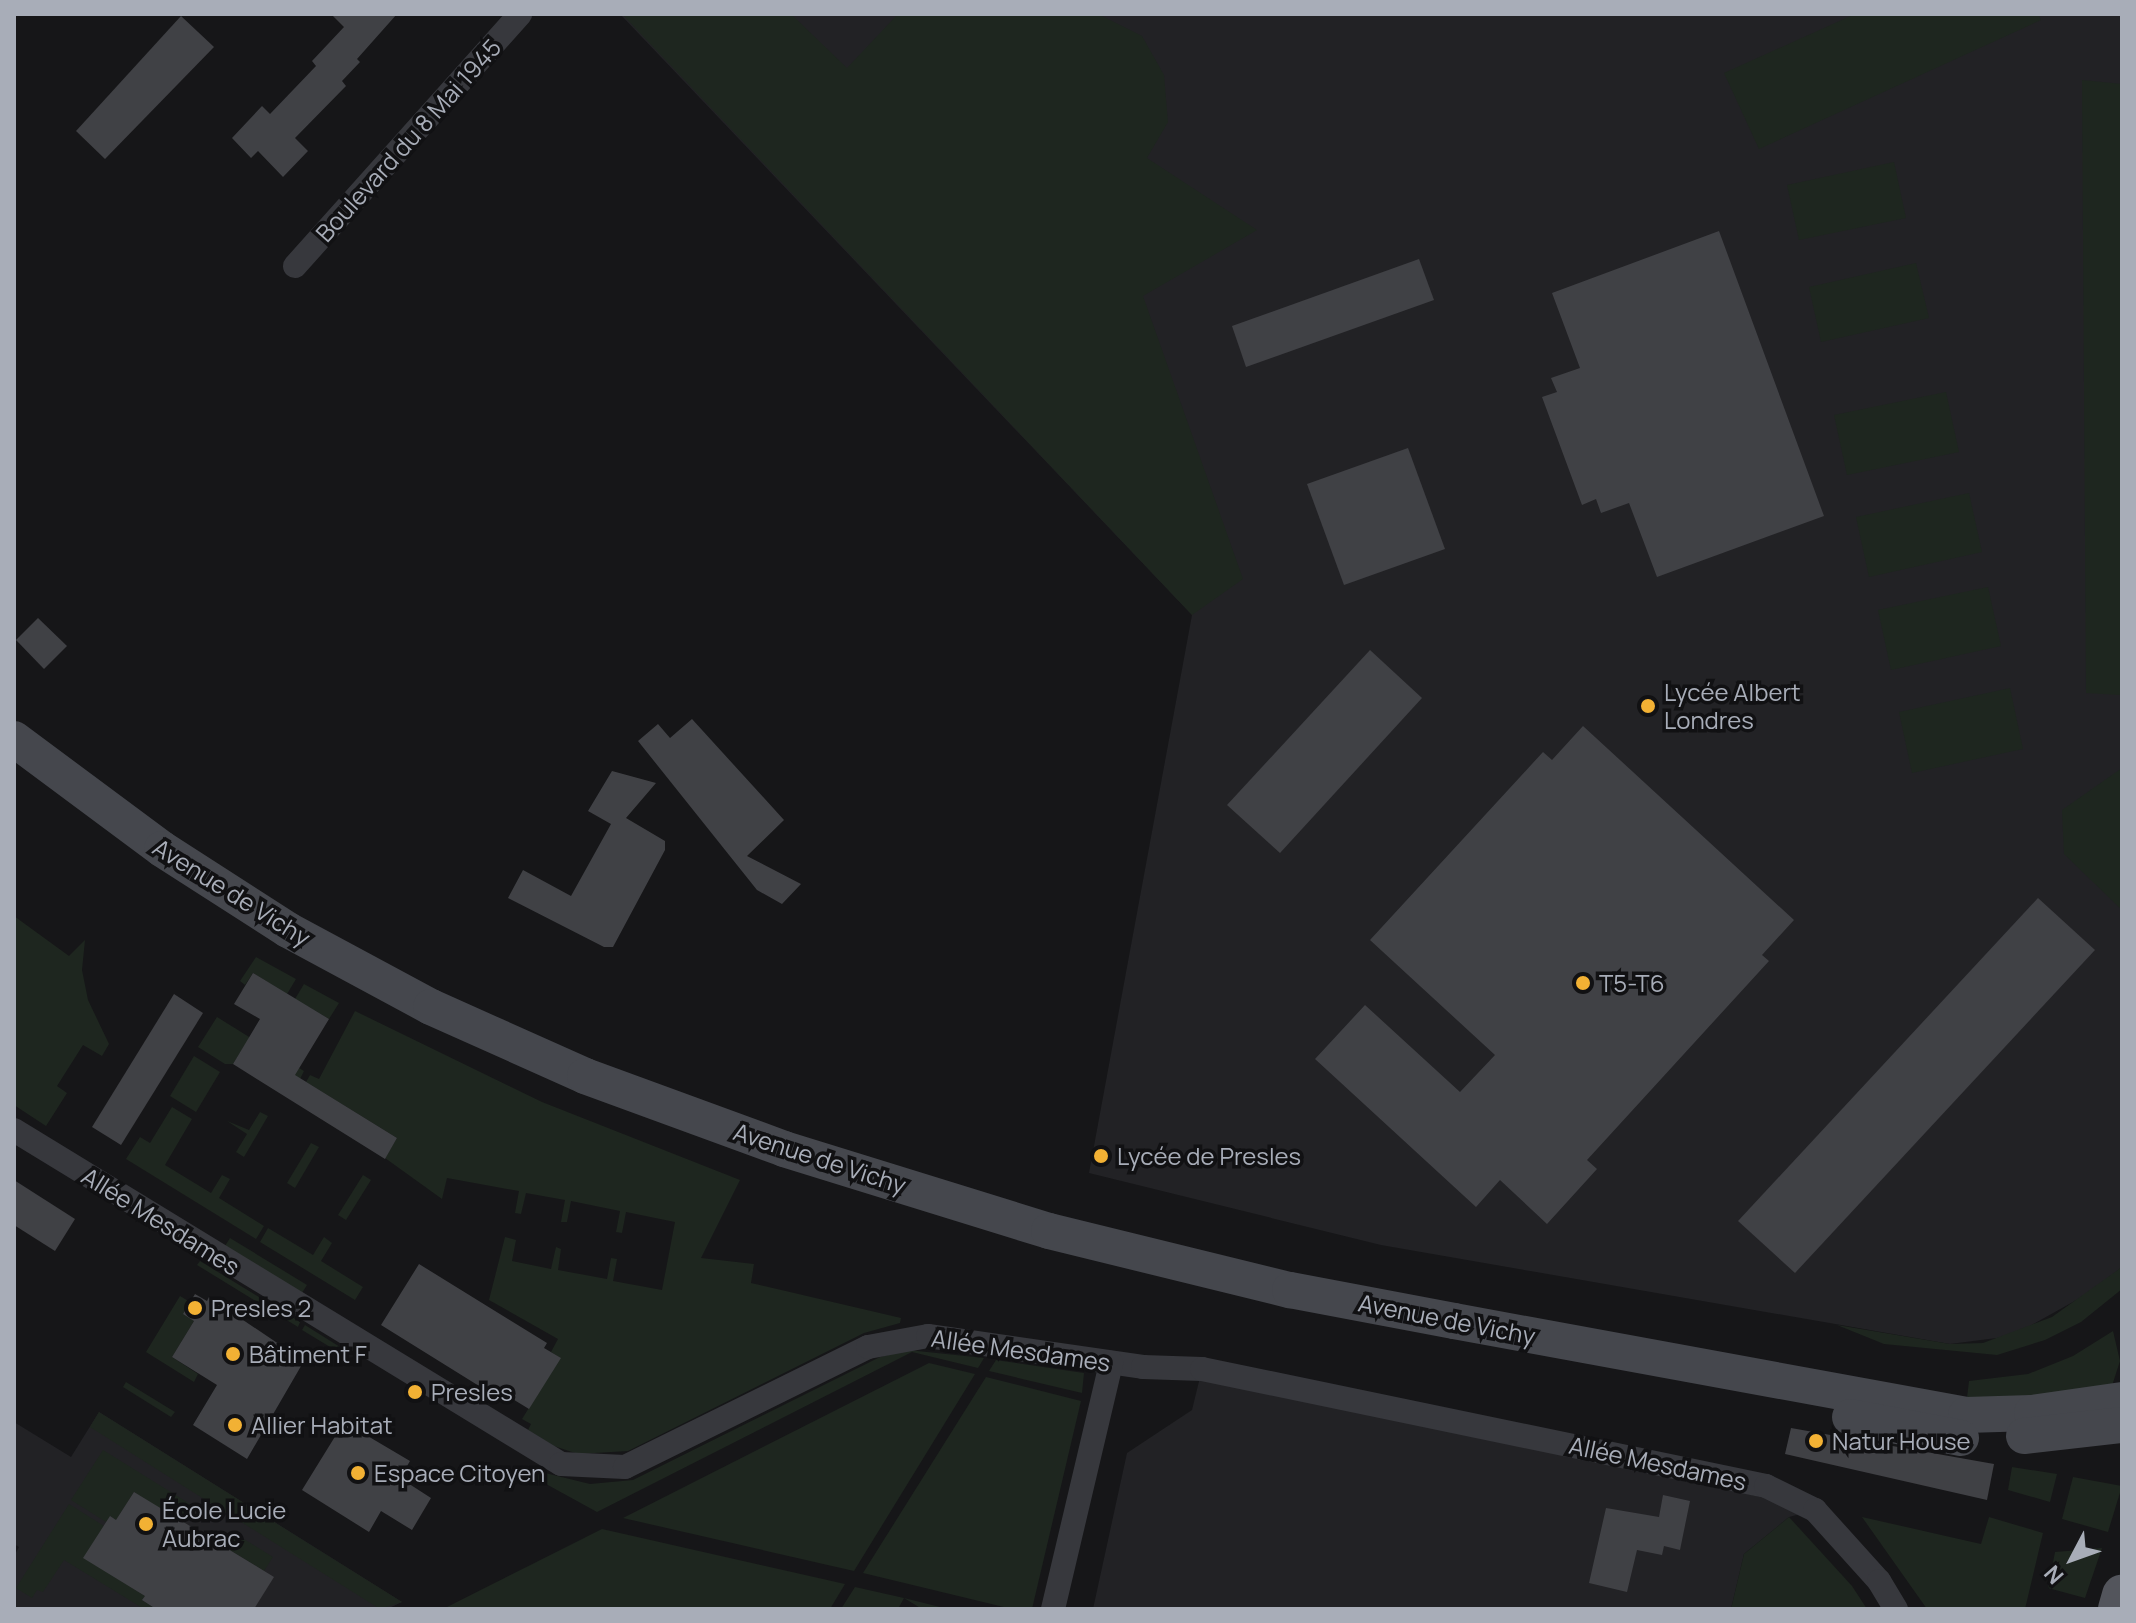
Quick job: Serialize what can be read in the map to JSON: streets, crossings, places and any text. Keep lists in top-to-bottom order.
{
  "streets": {
    "main road": ["Avenue de Vichy"],
    "street": ["Boulevard du 8 Mai 1945", "Allée Mesdames"]
  },
  "places": [
    "Lycée Albert Londres",
    "T5-T6",
    "Lycée de Presles",
    "Presles 2",
    "Bâtiment F",
    "Presles",
    "Allier Habitat",
    "Natur House",
    "Espace Citoyen",
    "École Lucie Aubrac"
  ],
  "north": "bottom left"
}
